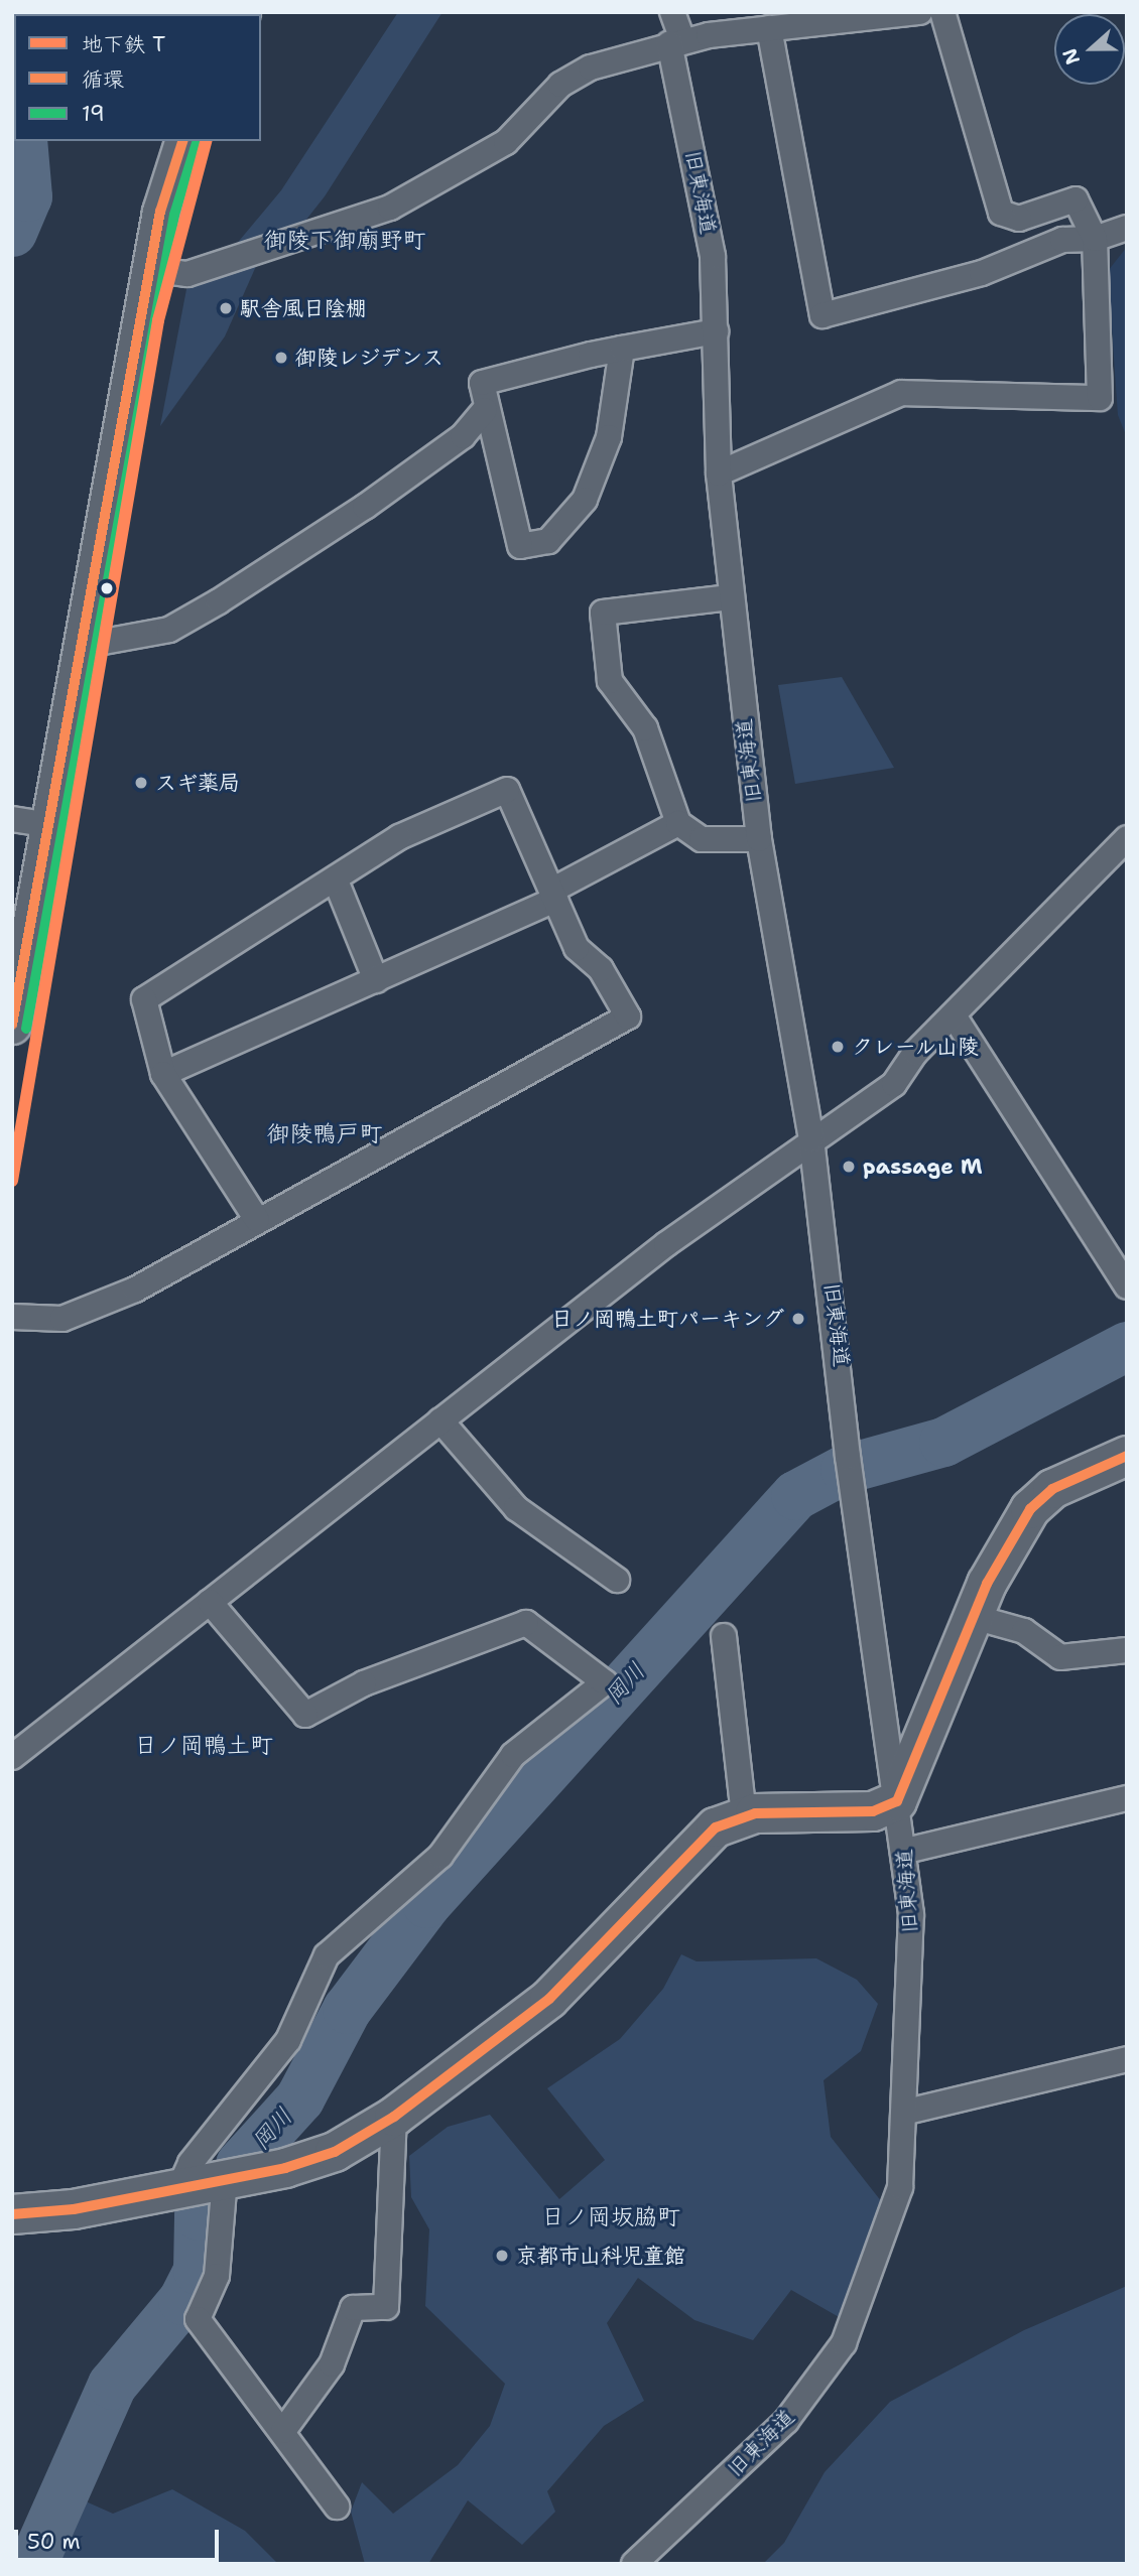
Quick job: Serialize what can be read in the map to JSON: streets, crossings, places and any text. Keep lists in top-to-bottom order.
{
  "streets": {
    "street": ["旧東海道"]
  },
  "districts": [
    "御陵下御廟野町",
    "御陵鴨戸町",
    "日ノ岡鴨土町",
    "日ノ岡坂脇町"
  ],
  "water": ["岡川"],
  "places": [
    "駅舎風日陰棚",
    "御陵レジデンス",
    "スギ薬局",
    "クレール山陵",
    "passage M",
    "日ノ岡鴨土町パーキング",
    "京都市山科児童館"
  ],
  "lines": ["metro line T", "transit line 循環", "transit line 19"],
  "legend": ["地下鉄 T", "循環", "19"],
  "scale_bar": "50 m",
  "north": "left"
}
